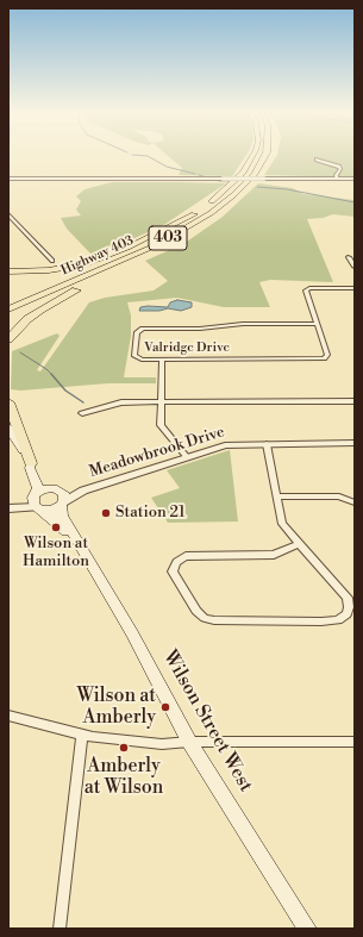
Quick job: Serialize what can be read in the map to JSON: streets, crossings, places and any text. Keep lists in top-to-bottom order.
{
  "streets": {
    "highway": ["403", "Highway 403"],
    "main road": ["Wilson Street West"],
    "street": ["Valridge Drive", "Meadowbrook Drive"]
  },
  "crossings": [
    ["Meadowbrook Drive", "Wilson Street West"]
  ],
  "places": [
    "Station 21",
    "Wilson at Hamilton",
    "Wilson at Amberly",
    "Amberly at Wilson"
  ]
}
